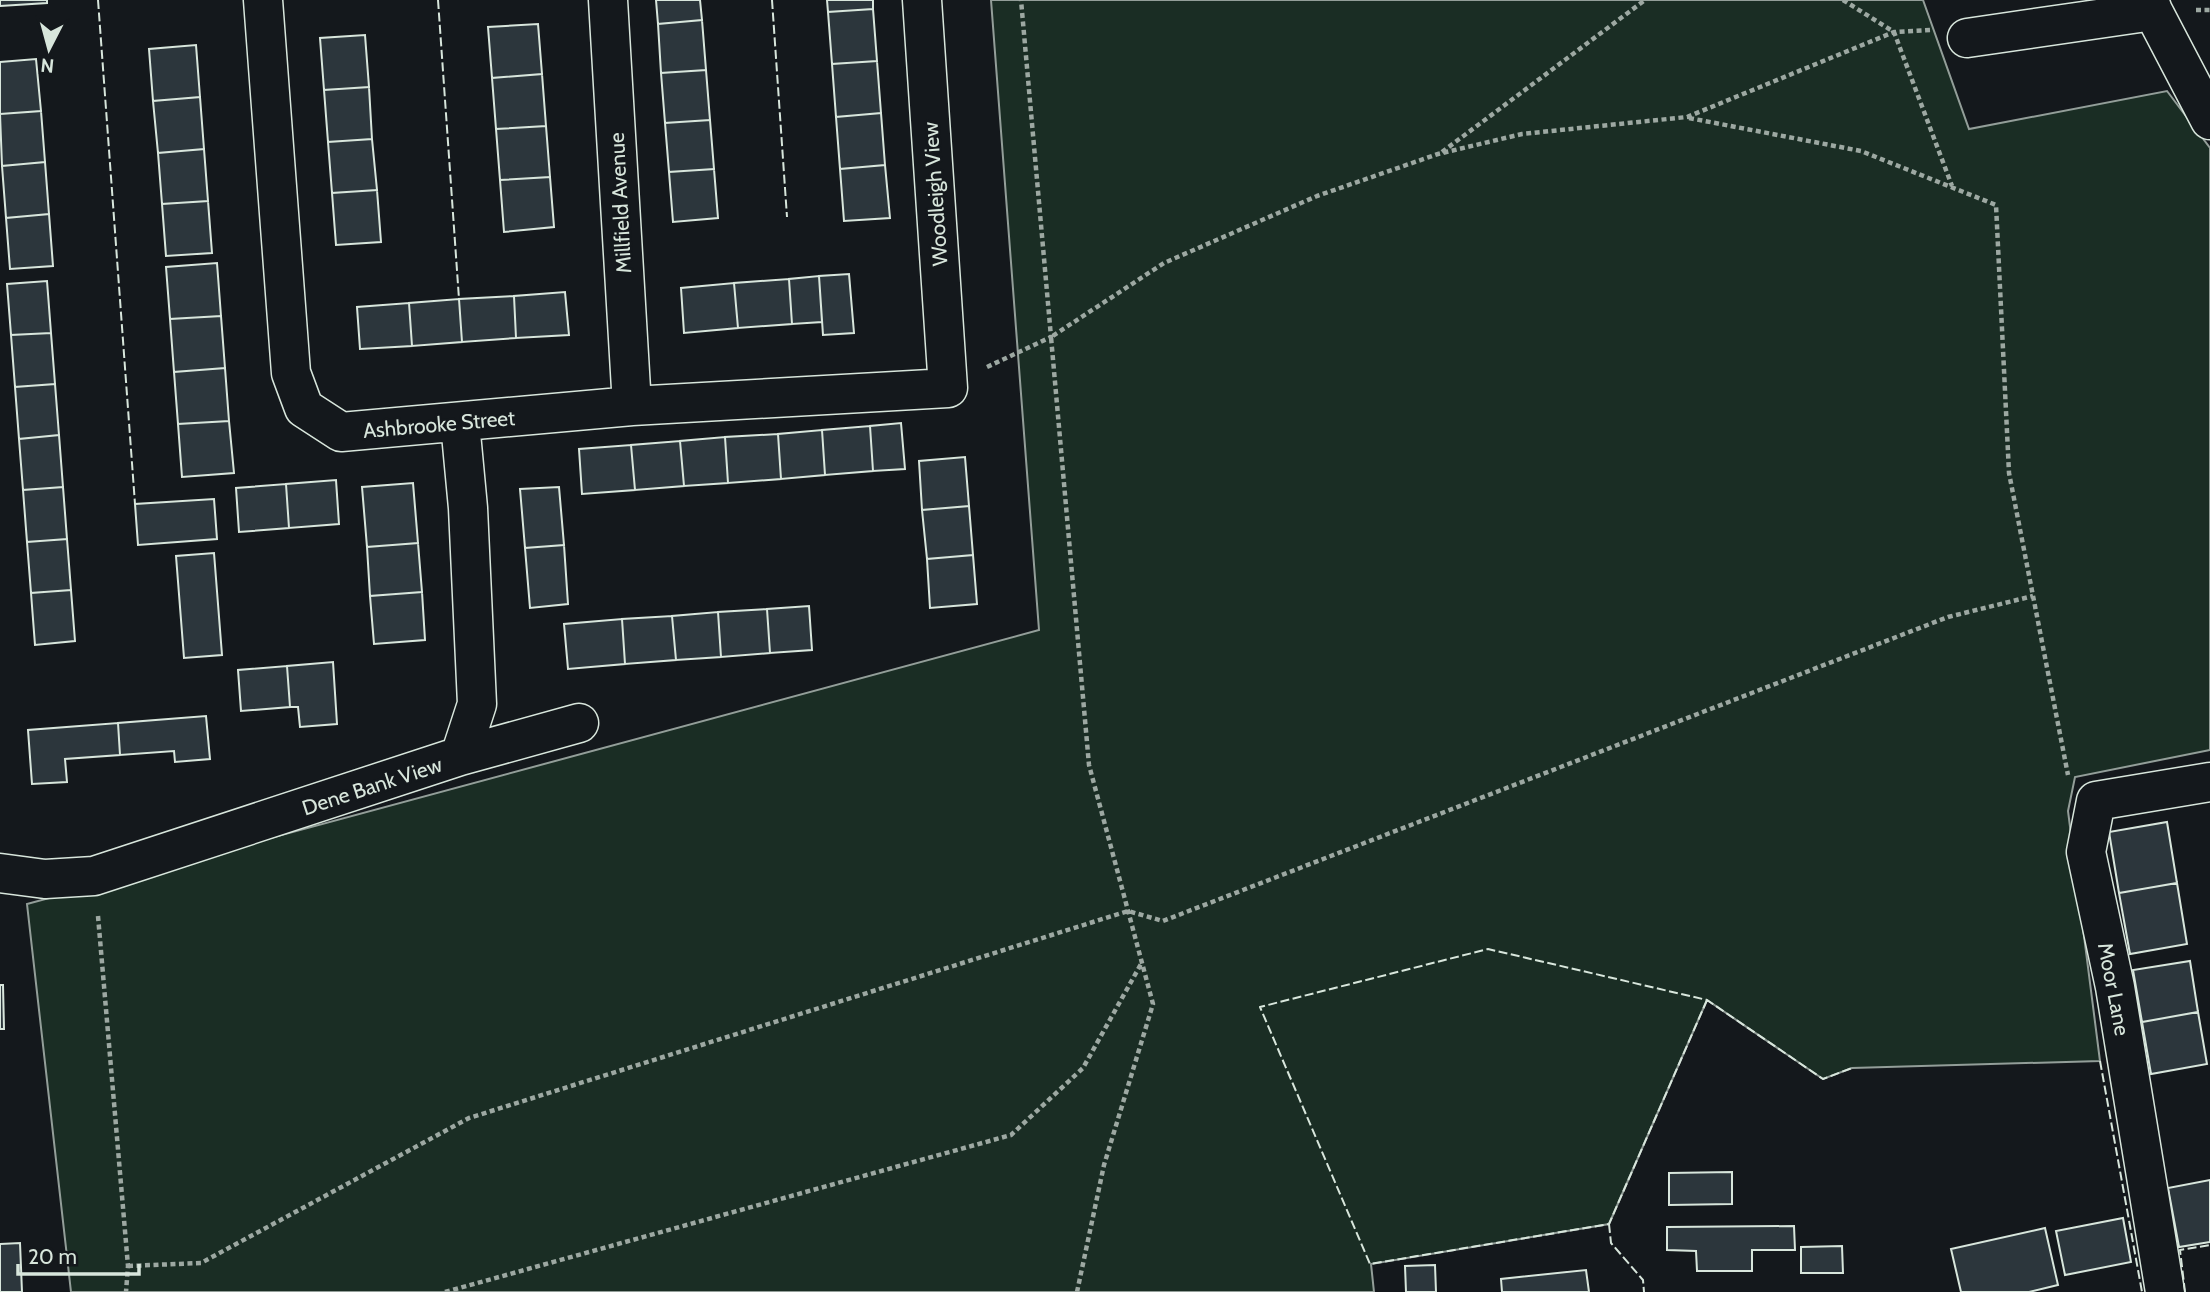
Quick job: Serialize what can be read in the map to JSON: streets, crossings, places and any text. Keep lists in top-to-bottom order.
{
  "streets": {
    "street": [
      "Woodleigh View",
      "Millfield Avenue",
      "Ashbrooke Street",
      "Dene Bank View",
      "Moor Lane"
    ]
  },
  "crossings": [
    ["Woodleigh View", "Ashbrooke Street"],
    ["Millfield Avenue", "Ashbrooke Street"],
    ["Ashbrooke Street", "Dene Bank View"]
  ],
  "scale_bar": "20 m",
  "north": "bottom"
}
